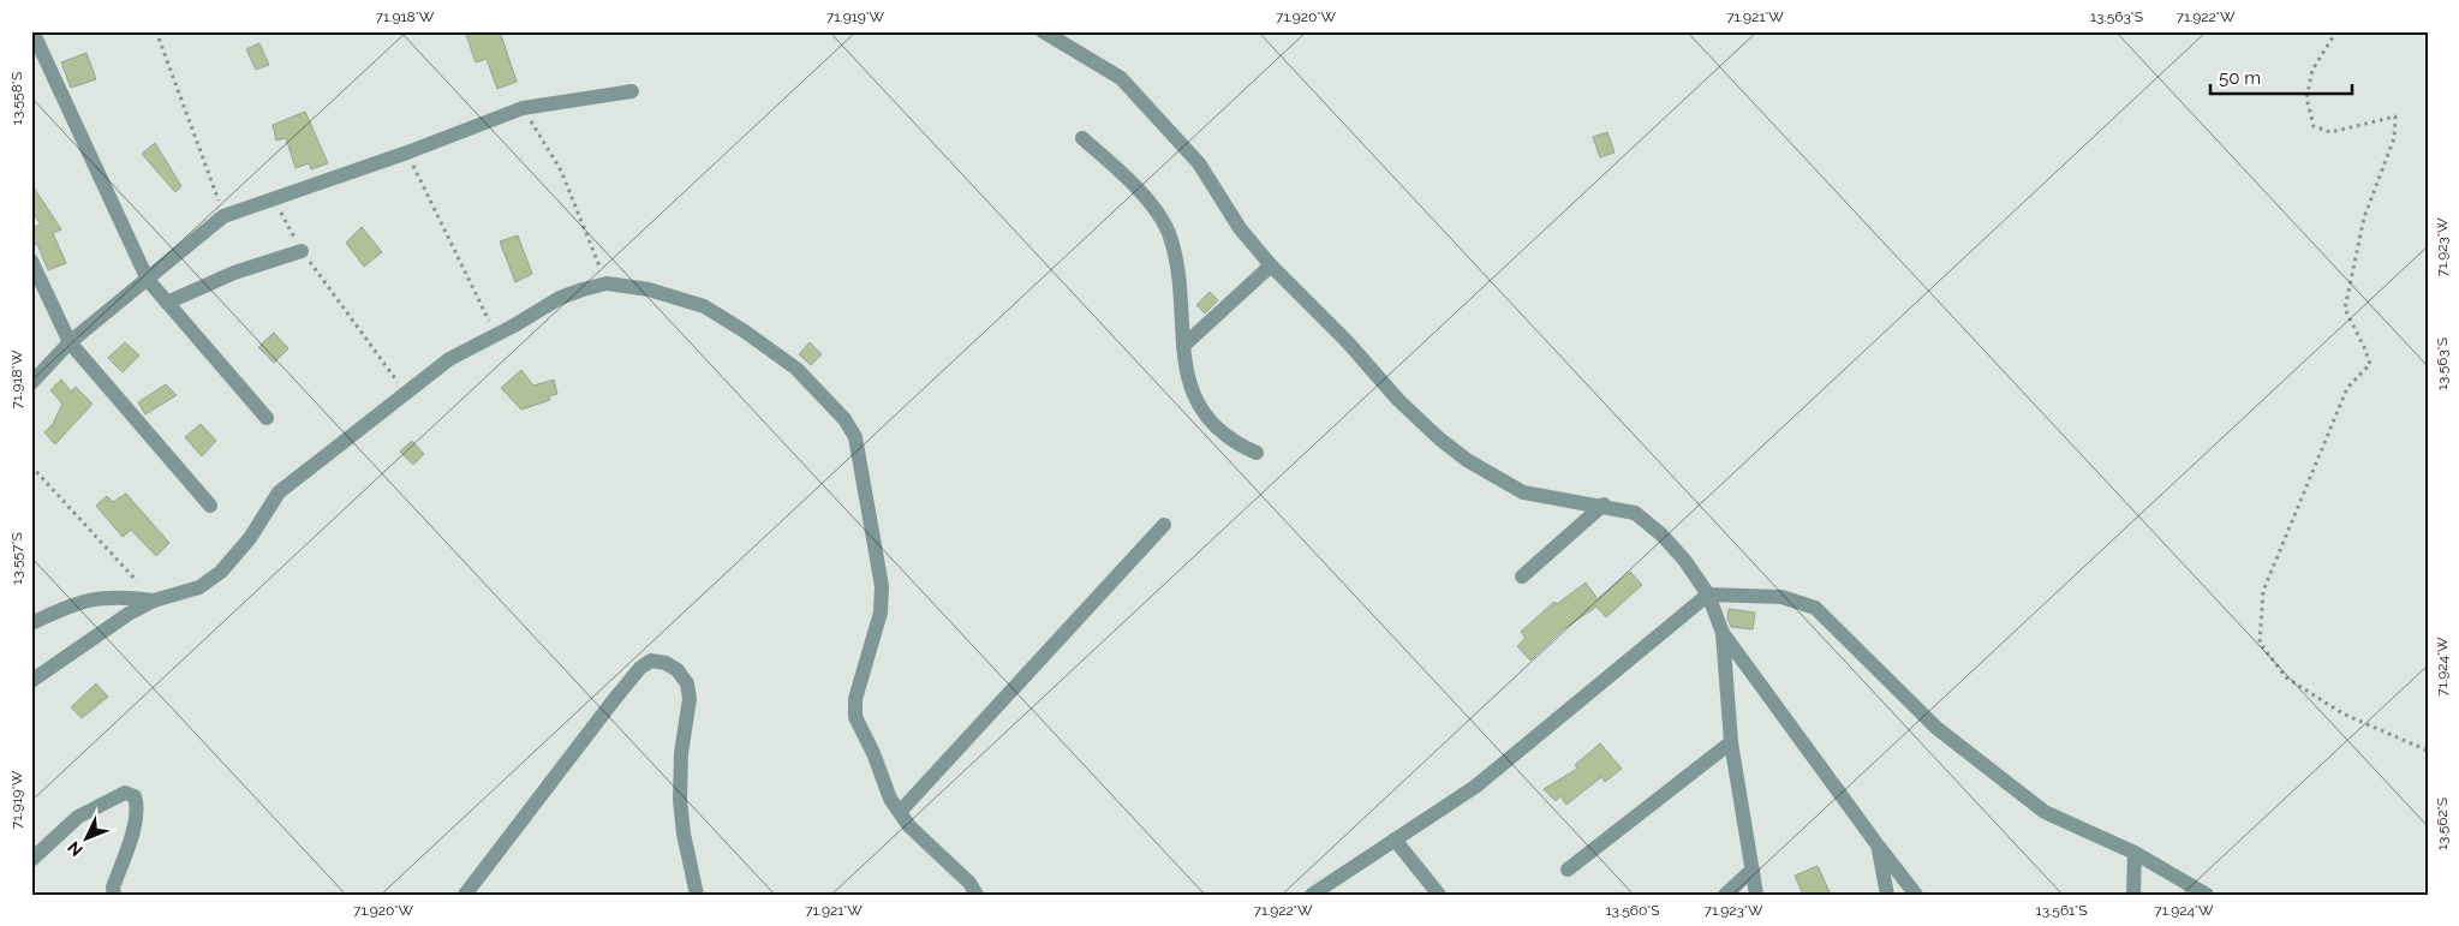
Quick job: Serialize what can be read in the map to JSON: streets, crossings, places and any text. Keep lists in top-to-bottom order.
{
  "scale_bar": "50 m",
  "north": "bottom left",
  "coordinates": [
    "71.918°W",
    "71.919°W",
    "71.920°W",
    "71.921°W",
    "13.563°S",
    "71.922°W",
    "13.558°S",
    "71.923°W",
    "13.557°S",
    "71.924°W",
    "13.562°S",
    "13.560°S",
    "13.561°S"
  ]
}
